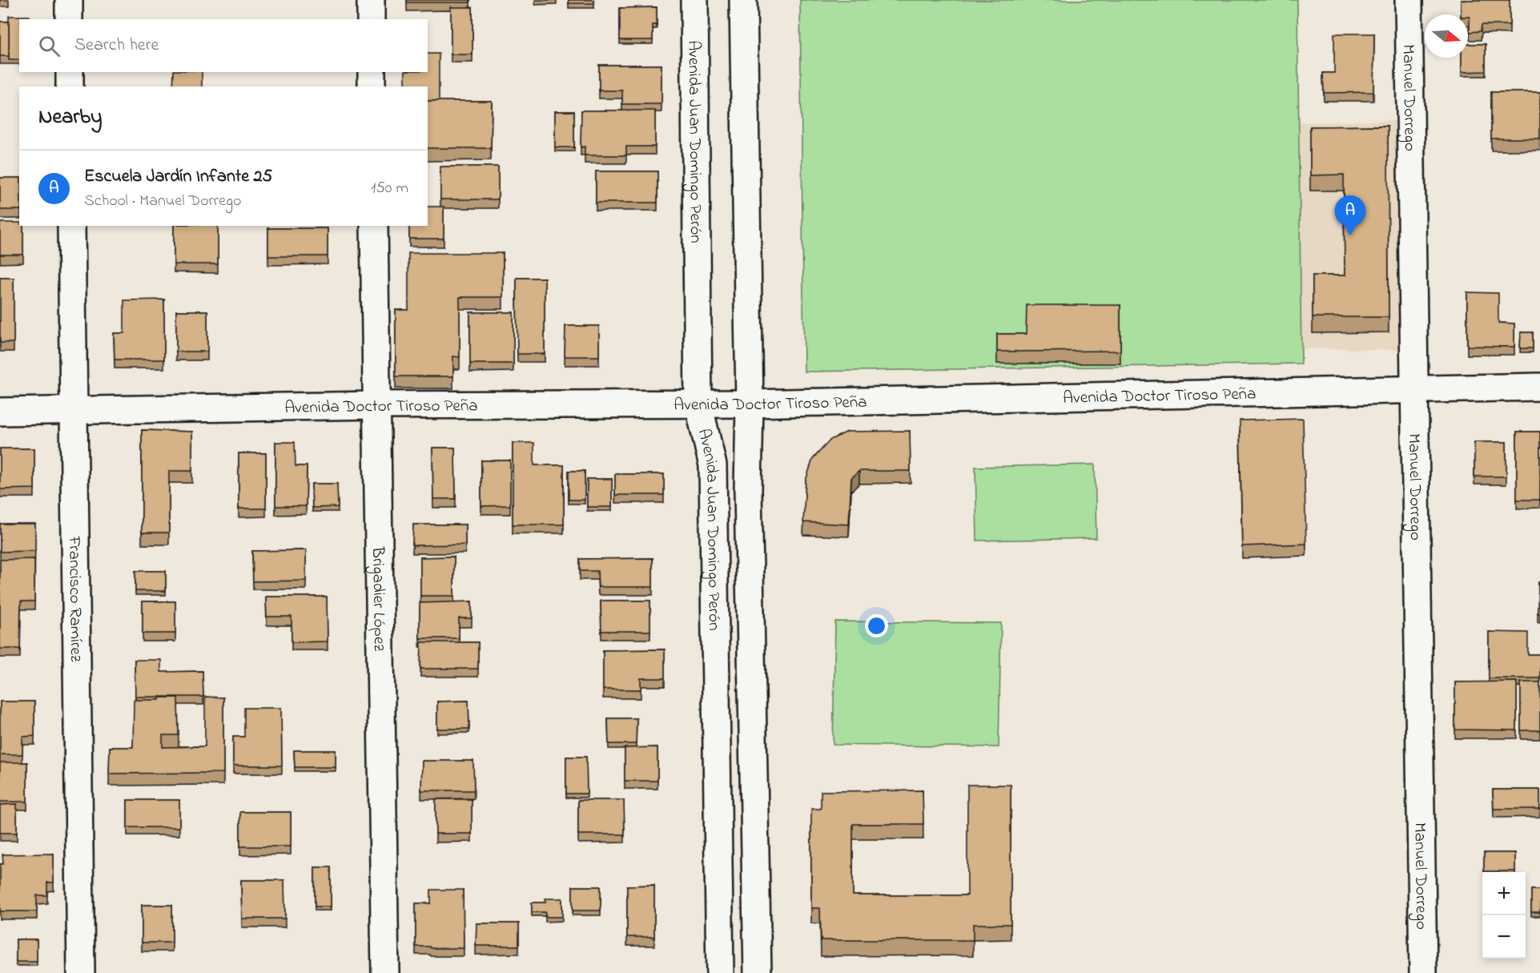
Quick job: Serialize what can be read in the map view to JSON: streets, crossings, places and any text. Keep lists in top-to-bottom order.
{
  "streets": {
    "street": [
      "Manuel Dorrego",
      "Avenida Juan Domingo Perón",
      "Avenida Doctor Tiroso Peña",
      "Francisco Ramírez",
      "Brigadier López"
    ]
  },
  "crossings": [
    ["Manuel Dorrego", "Avenida Doctor Tiroso Peña"],
    ["Avenida Juan Domingo Perón", "Avenida Doctor Tiroso Peña"],
    ["Avenida Doctor Tiroso Peña", "Francisco Ramírez"],
    ["Avenida Doctor Tiroso Peña", "Brigadier López"]
  ],
  "north": "right",
  "page": {
    "search": "Search here",
    "heading": "Nearby",
    "list": [
      {
        "mark": "A",
        "name": "Escuela Jardín Infante 25",
        "note": "School · Manuel Dorrego",
        "value": "150 m"
      }
    ],
    "pins": "A",
    "map_buttons": ["+", "−"]
  }
}
